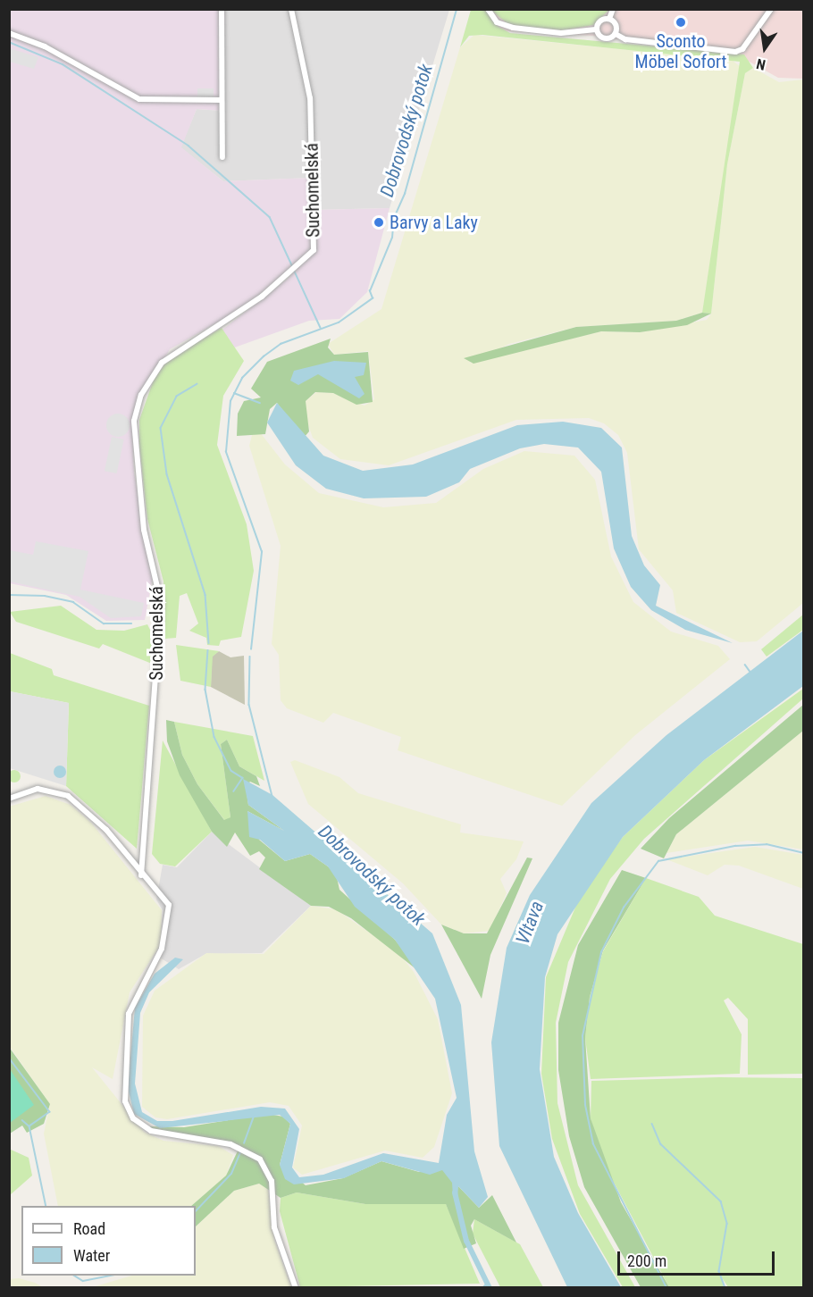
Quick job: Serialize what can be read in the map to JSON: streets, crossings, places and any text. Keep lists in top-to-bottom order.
{
  "streets": {
    "street": ["Suchomelská"]
  },
  "water": ["Dobrovodský potok", "Vltava"],
  "places": ["Sconto Möbel Sofort", "Barvy a Laky"],
  "legend": ["Road", "Water"],
  "scale_bar": "200 m",
  "north": "bottom"
}
